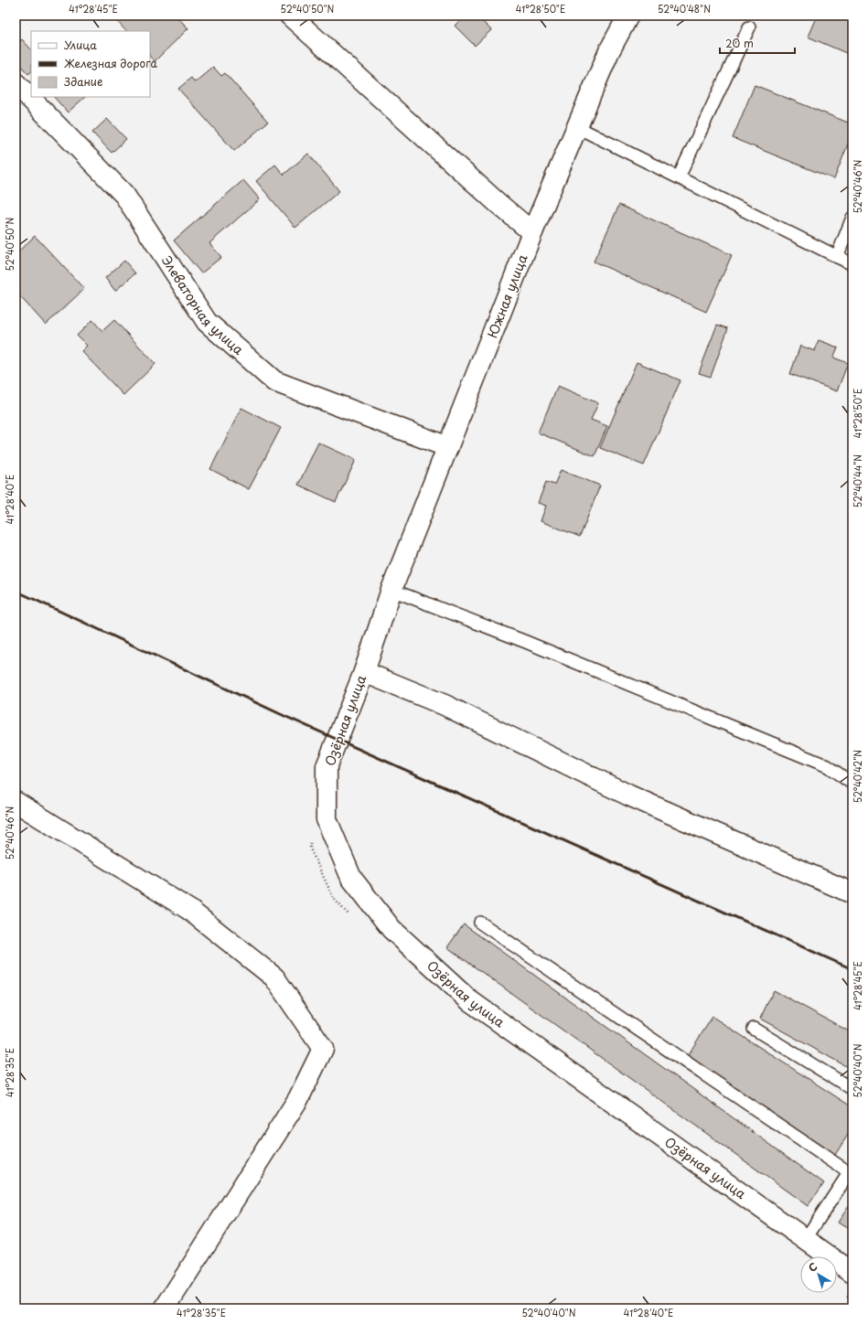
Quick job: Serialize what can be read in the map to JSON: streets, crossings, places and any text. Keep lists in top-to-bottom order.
{
  "streets": {
    "street": ["Южная улица", "Элеваторная улица", "Озёрная улица"]
  },
  "crossings": [
    ["Южная улица", "Элеваторная улица"],
    ["Южная улица", "Озёрная улица"]
  ],
  "legend": ["Улица", "Железная дорога", "Здание"],
  "scale_bar": "20 m",
  "north": "top left",
  "coordinates": [
    "41°28'45\"E",
    "52°40'50\"N",
    "41°28'50\"E",
    "52°40'48\"N",
    "52°40'46\"N",
    "52°40'44\"N",
    "41°28'40\"E",
    "52°40'42\"N",
    "52°40'40\"N",
    "41°28'35\"E"
  ]
}
